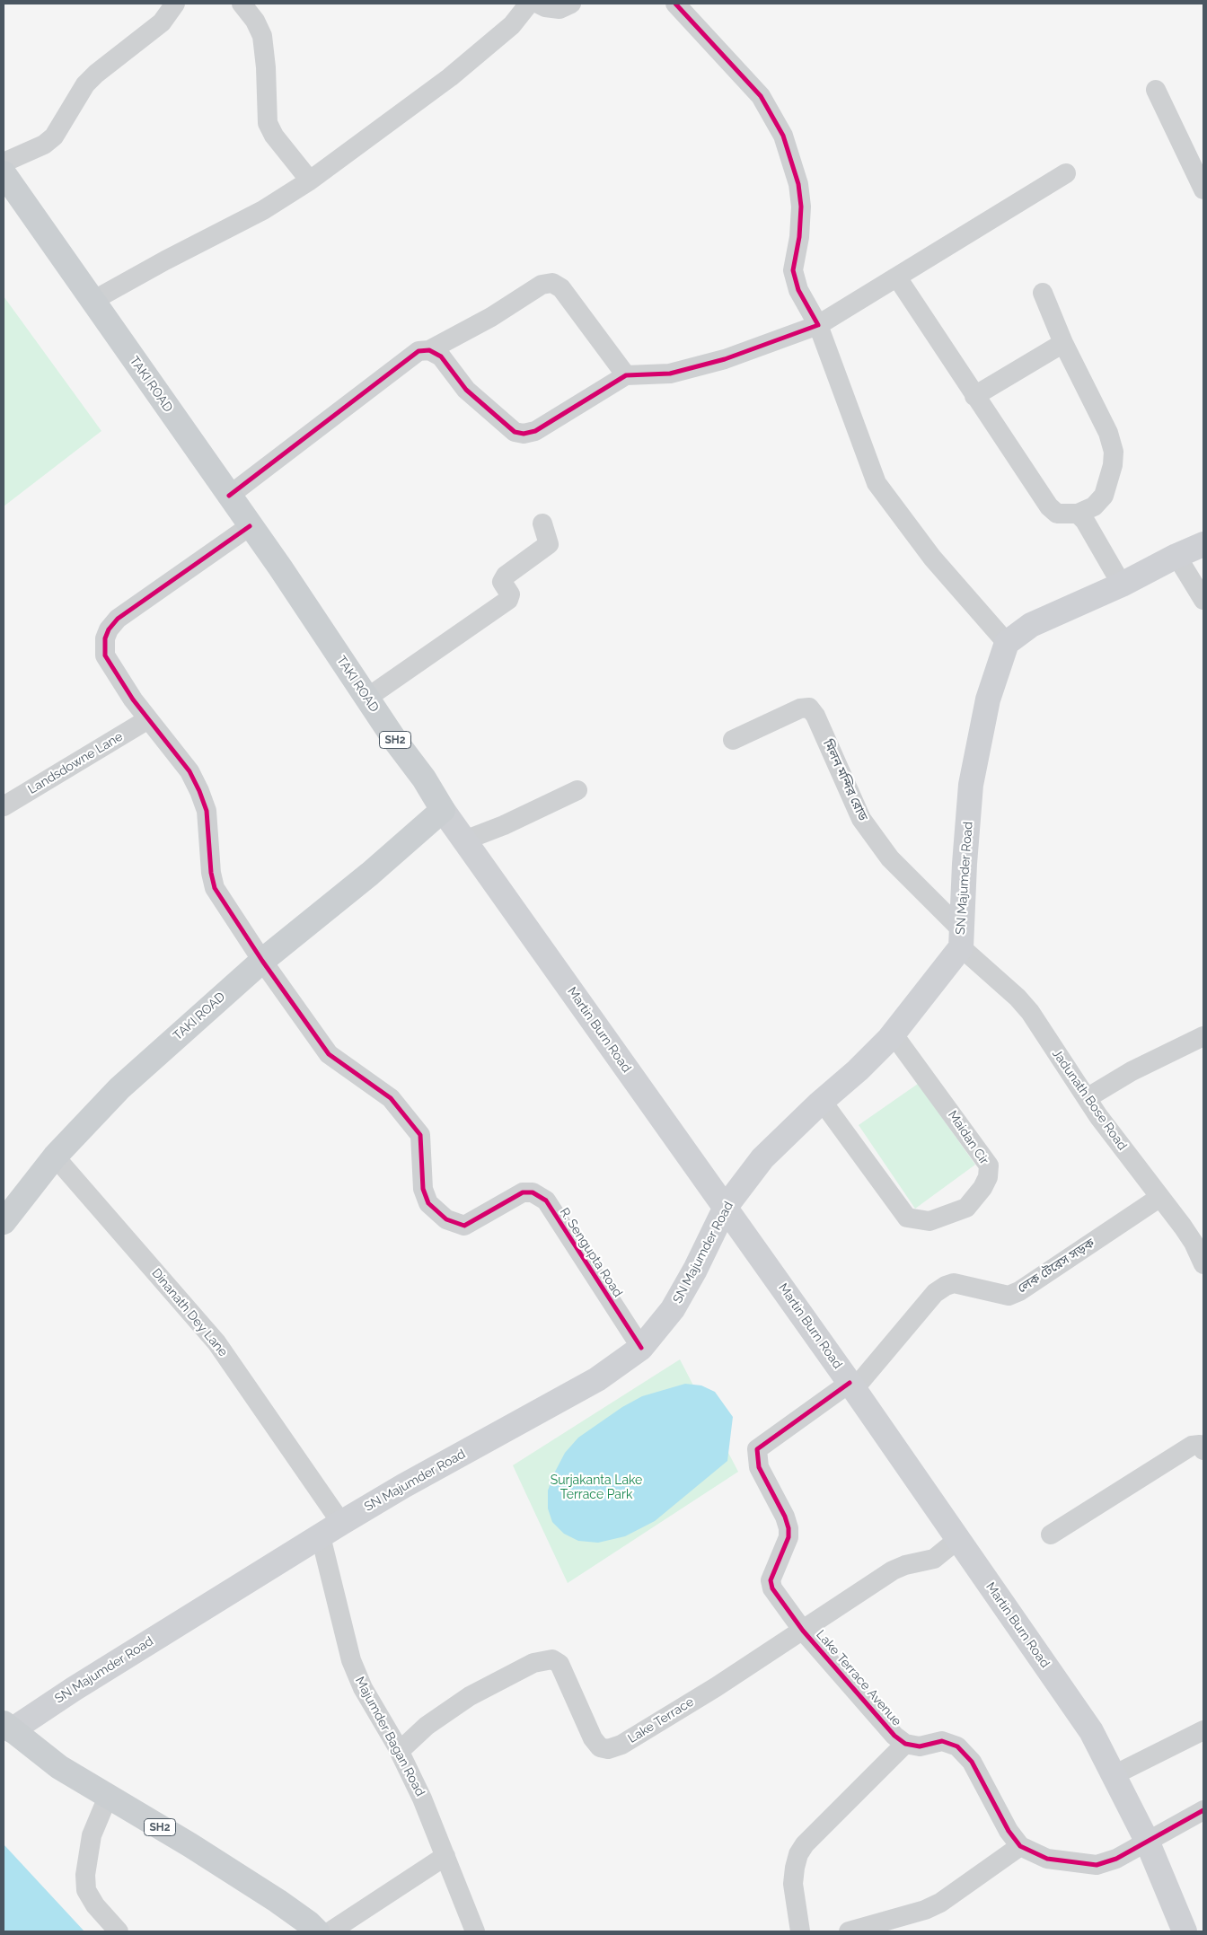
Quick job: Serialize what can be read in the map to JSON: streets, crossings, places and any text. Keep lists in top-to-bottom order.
{
  "streets": {
    "main road": [
      "TAKI ROAD",
      "SH2",
      "SN Majumder Road",
      "Martin Burn Road"
    ],
    "street": [
      "Landsdowne Lane",
      "মিলন মন্দির রোড",
      "Jadunath Bose Road",
      "Maidan Cir",
      "R. Sengupta Road",
      "লেক টেরেস সড়ক",
      "Dinanath Dey Lane",
      "Lake Terrace Avenue",
      "Lake Terrace",
      "Majumder Bagan Road"
    ]
  },
  "crossings": [
    ["TAKI ROAD", "Martin Burn Road"],
    ["TAKI ROAD", "R. Sengupta Road"],
    ["TAKI ROAD", "Dinanath Dey Lane"],
    ["SH2", "SN Majumder Road"],
    ["Landsdowne Lane", "R. Sengupta Road"],
    ["মিলন মন্দির রোড", "SN Majumder Road"],
    ["মিলন মন্দির রোড", "Jadunath Bose Road"],
    ["SN Majumder Road", "Martin Burn Road"],
    ["SN Majumder Road", "Jadunath Bose Road"],
    ["SN Majumder Road", "Maidan Cir"],
    ["SN Majumder Road", "R. Sengupta Road"],
    ["SN Majumder Road", "Dinanath Dey Lane"],
    ["SN Majumder Road", "Majumder Bagan Road"],
    ["Martin Burn Road", "লেক টেরেস সড়ক"],
    ["Martin Burn Road", "Lake Terrace Avenue"],
    ["Martin Burn Road", "Lake Terrace"],
    ["Jadunath Bose Road", "লেক টেরেস সড়ক"],
    ["লেক টেরেস সড়ক", "Lake Terrace Avenue"],
    ["Lake Terrace Avenue", "Lake Terrace"],
    ["Lake Terrace", "Majumder Bagan Road"]
  ],
  "parks": ["Surjakanta Lake Terrace Park"]
}
